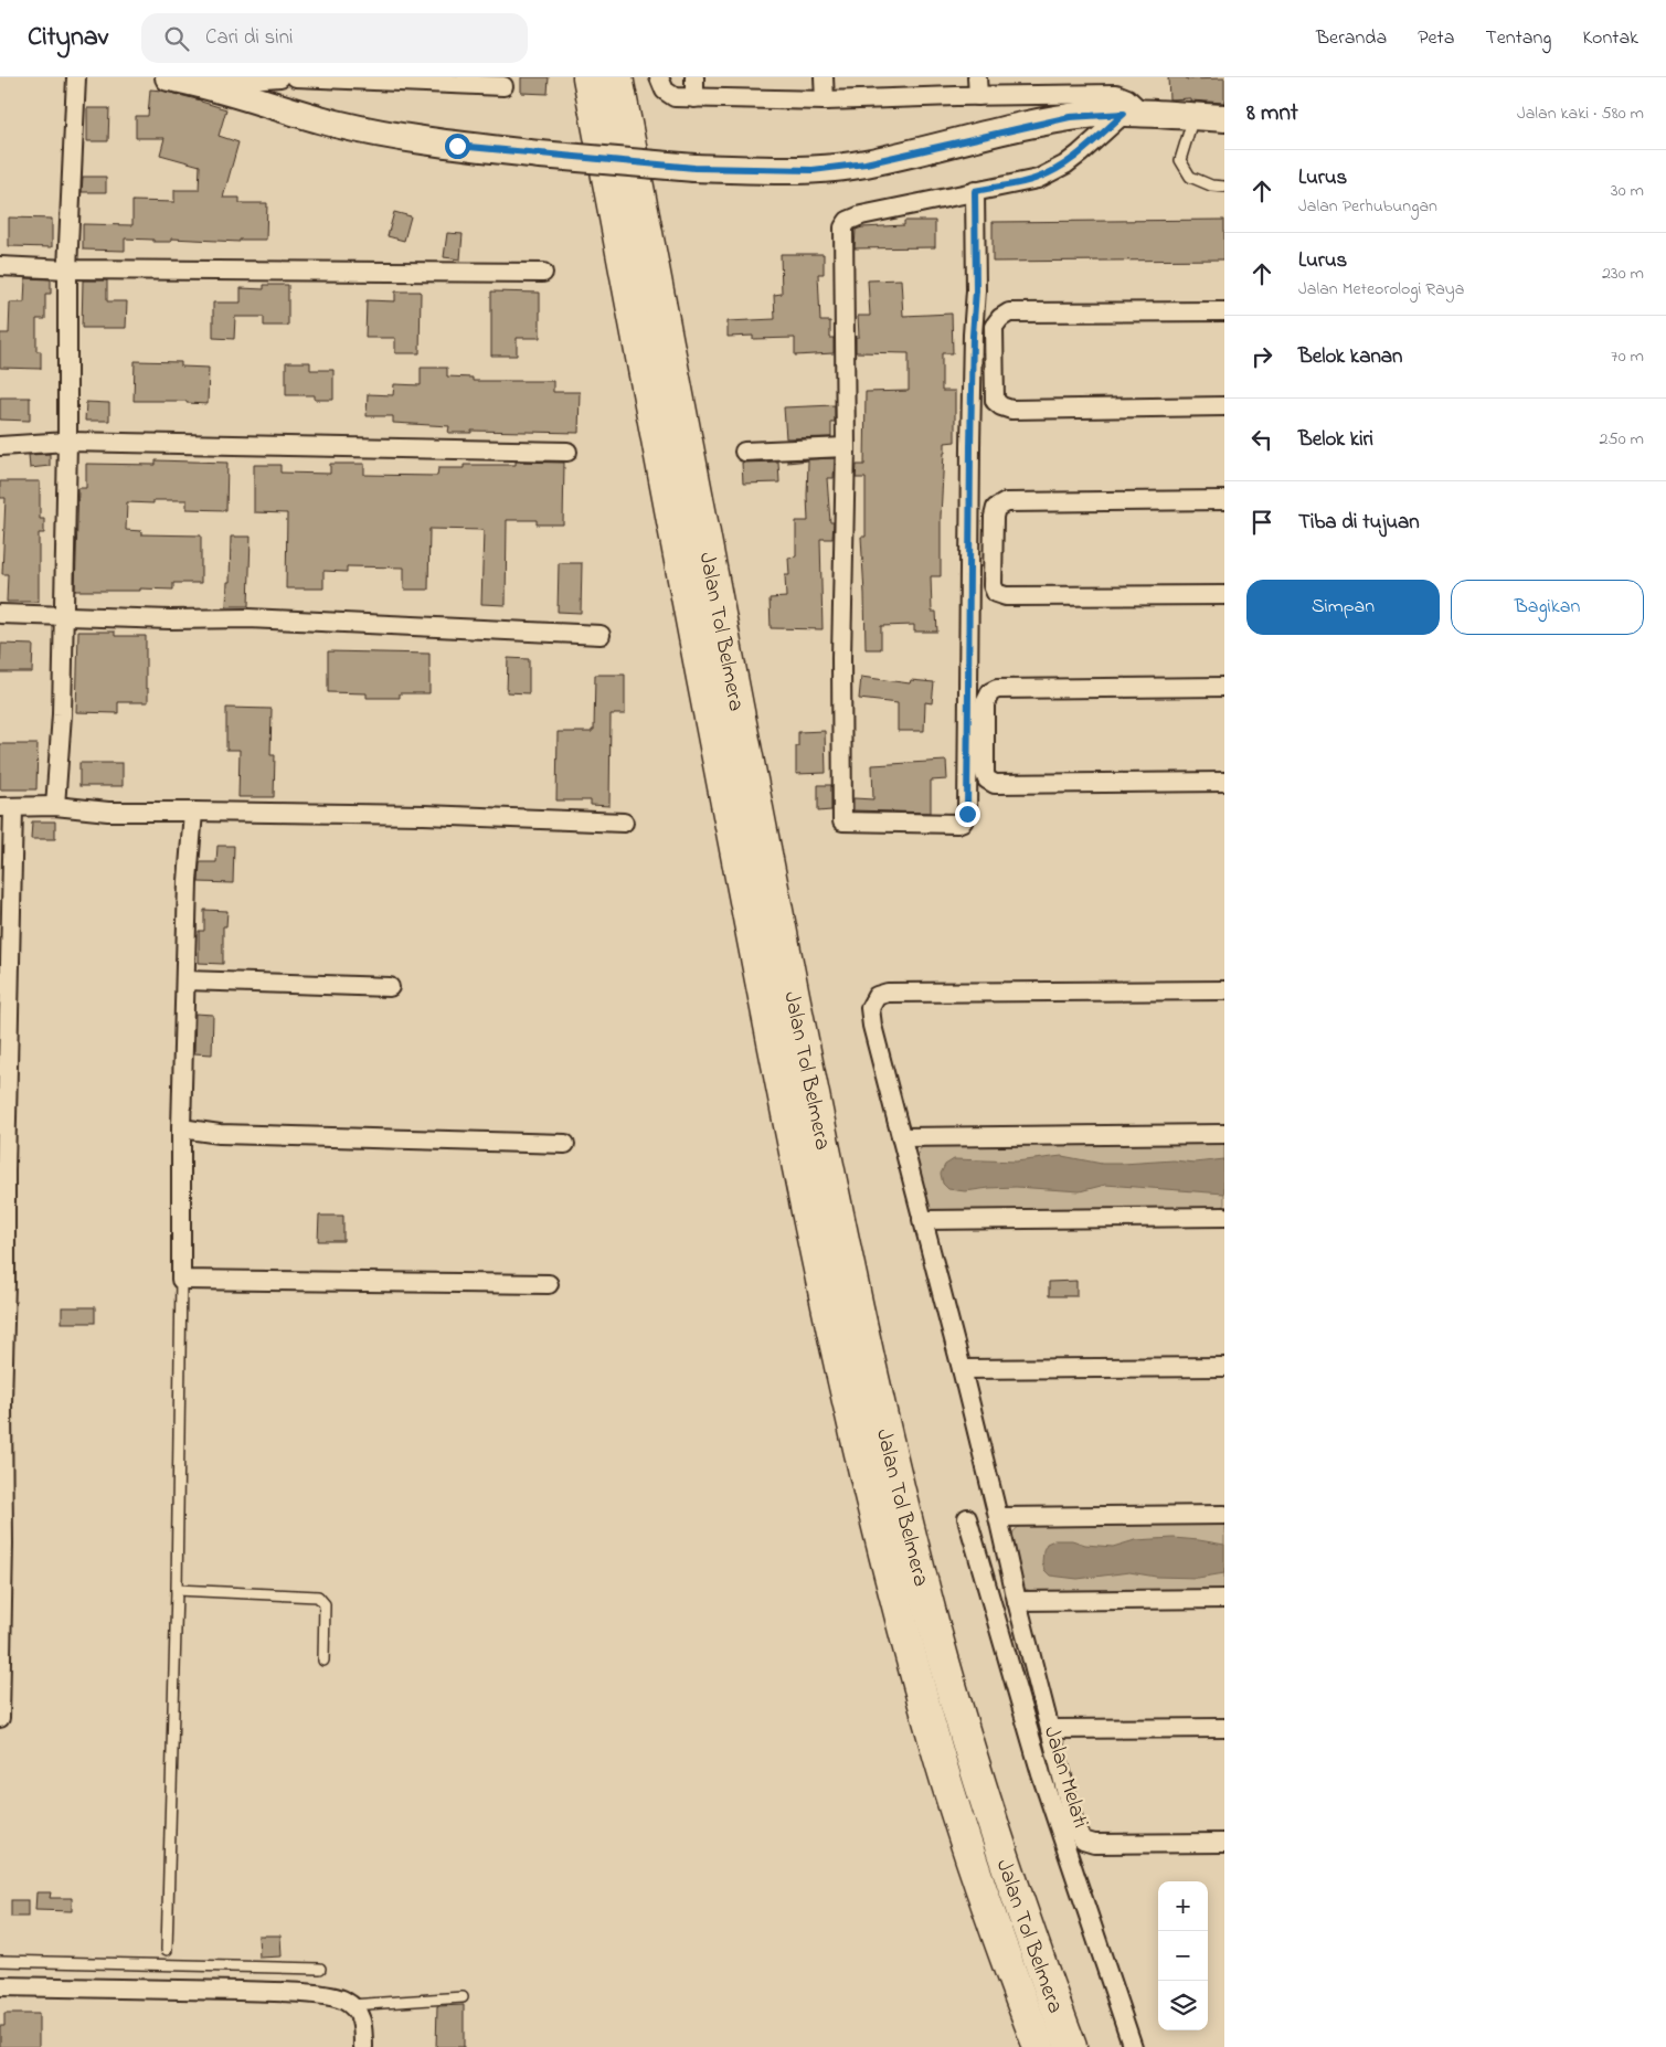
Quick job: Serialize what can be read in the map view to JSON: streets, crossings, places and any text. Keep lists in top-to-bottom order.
{
  "streets": {
    "highway": ["Jalan Tol Belmera"],
    "street": ["Jalan Melati"]
  },
  "page": {
    "header": "Citynav",
    "search": "Cari di sini",
    "nav": [
      "Beranda",
      "Peta",
      "Tentang",
      "Kontak"
    ],
    "heading": ["8 mnt", "Jalan kaki · 580 m"],
    "list": [
      ["Lurus", "Jalan Perhubungan", "30 m"],
      ["Lurus", "Jalan Meteorologi Raya", "230 m"],
      ["Belok kanan", "70 m"],
      ["Belok kiri", "250 m"],
      "Tiba di tujuan"
    ],
    "buttons": ["Simpan", "Bagikan"],
    "map_buttons": ["+", "−"]
  }
}
